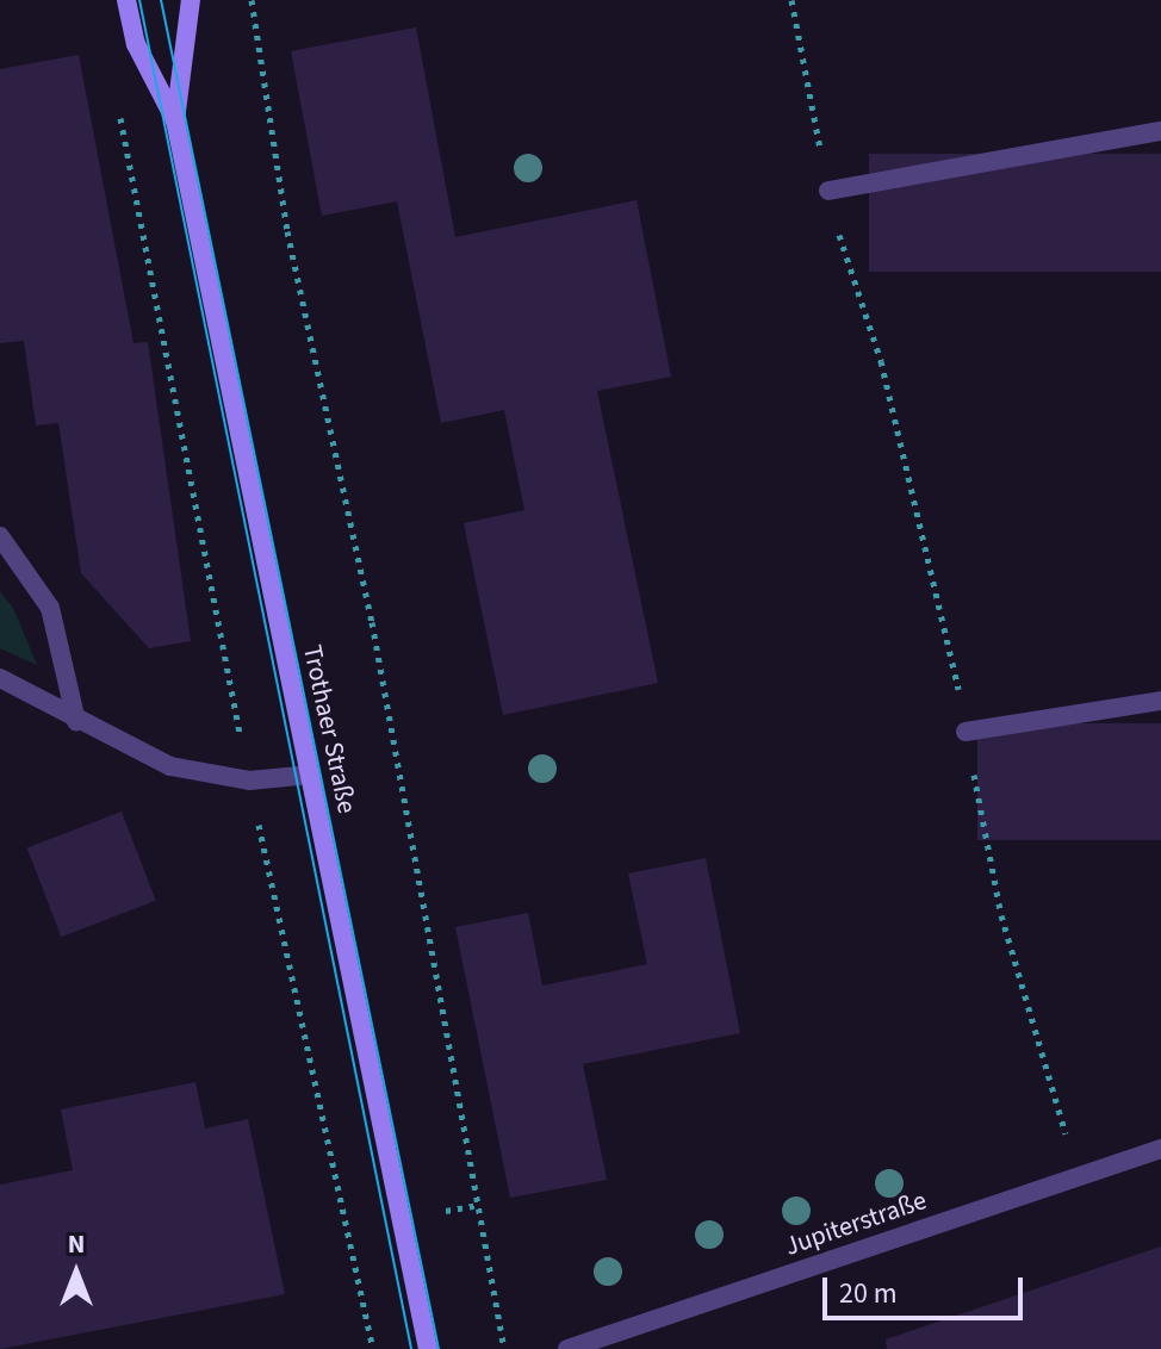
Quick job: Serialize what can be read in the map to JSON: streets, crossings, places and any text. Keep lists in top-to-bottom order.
{
  "streets": {
    "main road": ["Trothaer Straße"],
    "street": ["Jupiterstraße"]
  },
  "scale_bar": "20 m",
  "north": "top"
}
